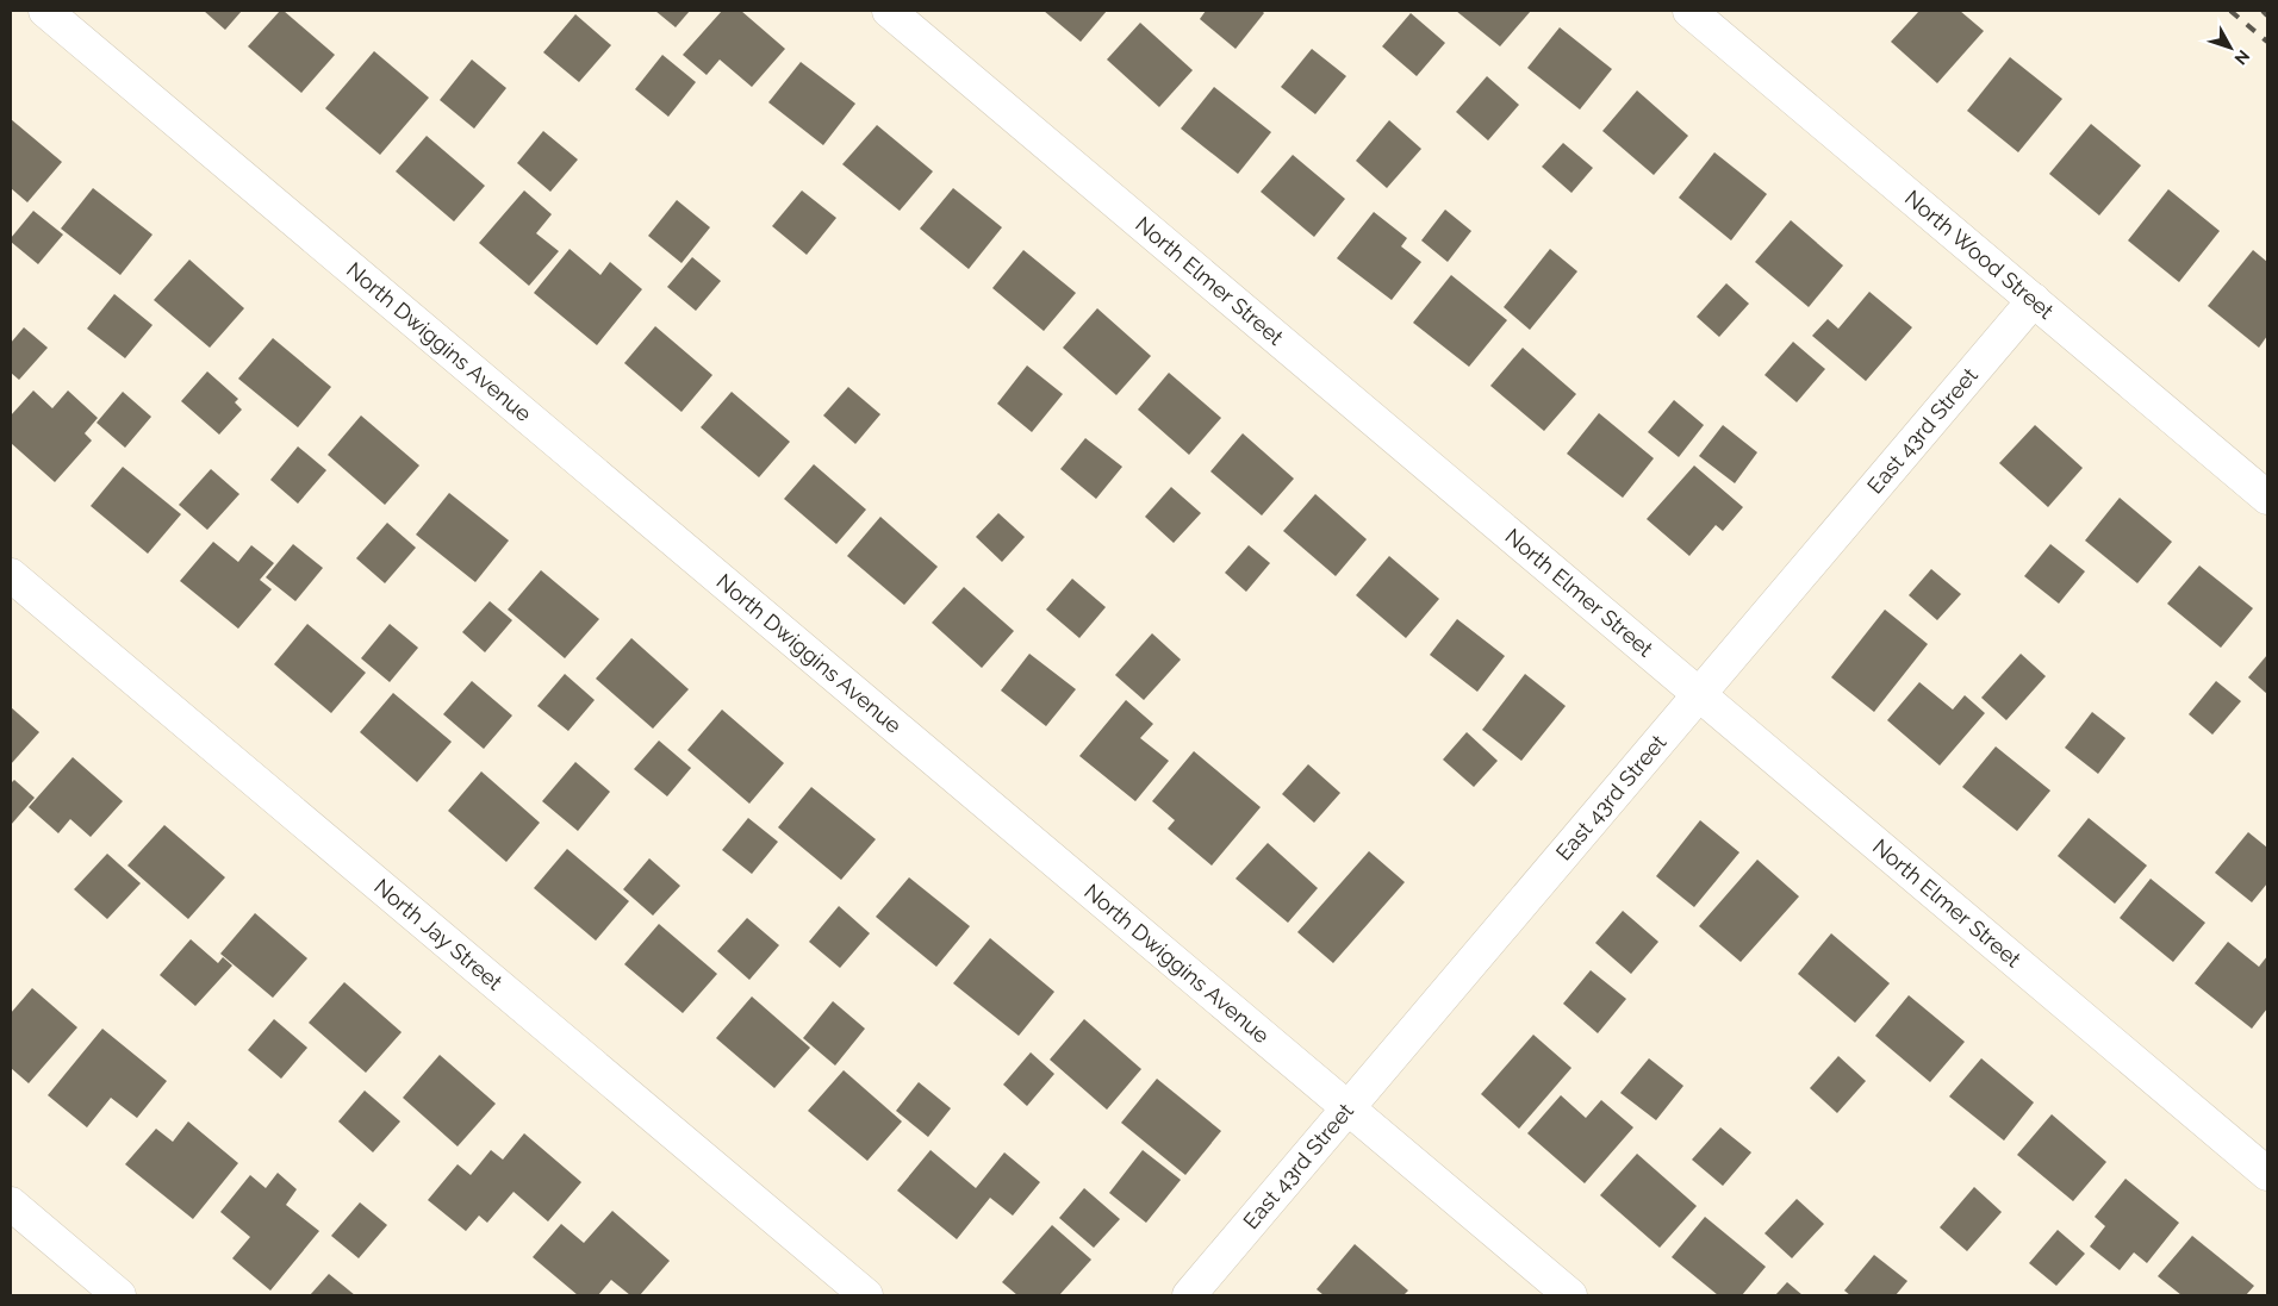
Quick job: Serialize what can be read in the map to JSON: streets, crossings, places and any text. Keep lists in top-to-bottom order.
{
  "streets": {
    "street": [
      "North Wood Street",
      "North Elmer Street",
      "North Dwiggins Avenue",
      "East 43rd Street",
      "North Jay Street"
    ]
  },
  "crossings": [
    ["North Wood Street", "East 43rd Street"],
    ["North Elmer Street", "East 43rd Street"],
    ["North Dwiggins Avenue", "East 43rd Street"]
  ],
  "north": "bottom right"
}
